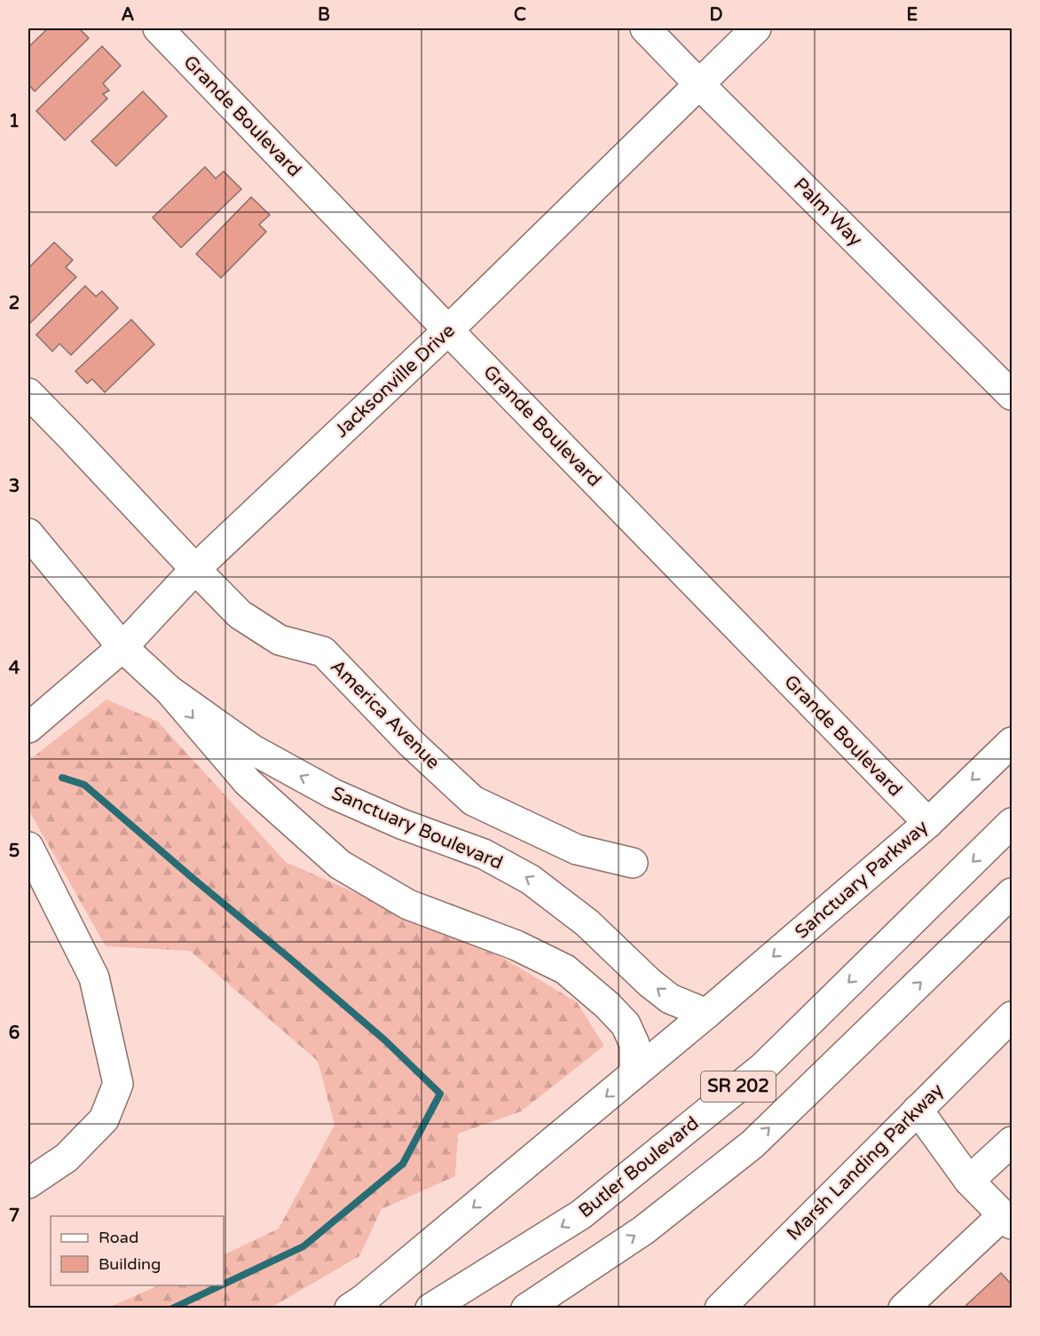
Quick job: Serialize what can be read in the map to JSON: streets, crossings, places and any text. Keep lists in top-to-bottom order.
{
  "streets": {
    "main road": [
      "Grande Boulevard",
      "Palm Way",
      "Jacksonville Drive",
      "America Avenue",
      "Sanctuary Boulevard",
      "Sanctuary Parkway",
      "SR 202",
      "Marsh Landing Parkway",
      "Butler Boulevard"
    ]
  },
  "crossings": [
    ["Grande Boulevard", "Jacksonville Drive"],
    ["Grande Boulevard", "Sanctuary Parkway"],
    ["Palm Way", "Jacksonville Drive"],
    ["Jacksonville Drive", "America Avenue"],
    ["Jacksonville Drive", "Sanctuary Boulevard"],
    ["Sanctuary Boulevard", "Sanctuary Parkway"]
  ],
  "legend": ["Road", "Building"],
  "grid": {
    "columns": [
      "A",
      "B",
      "C",
      "D",
      "E"
    ],
    "rows": [
      "1",
      "2",
      "3",
      "4",
      "5",
      "6",
      "7"
    ]
  }
}
